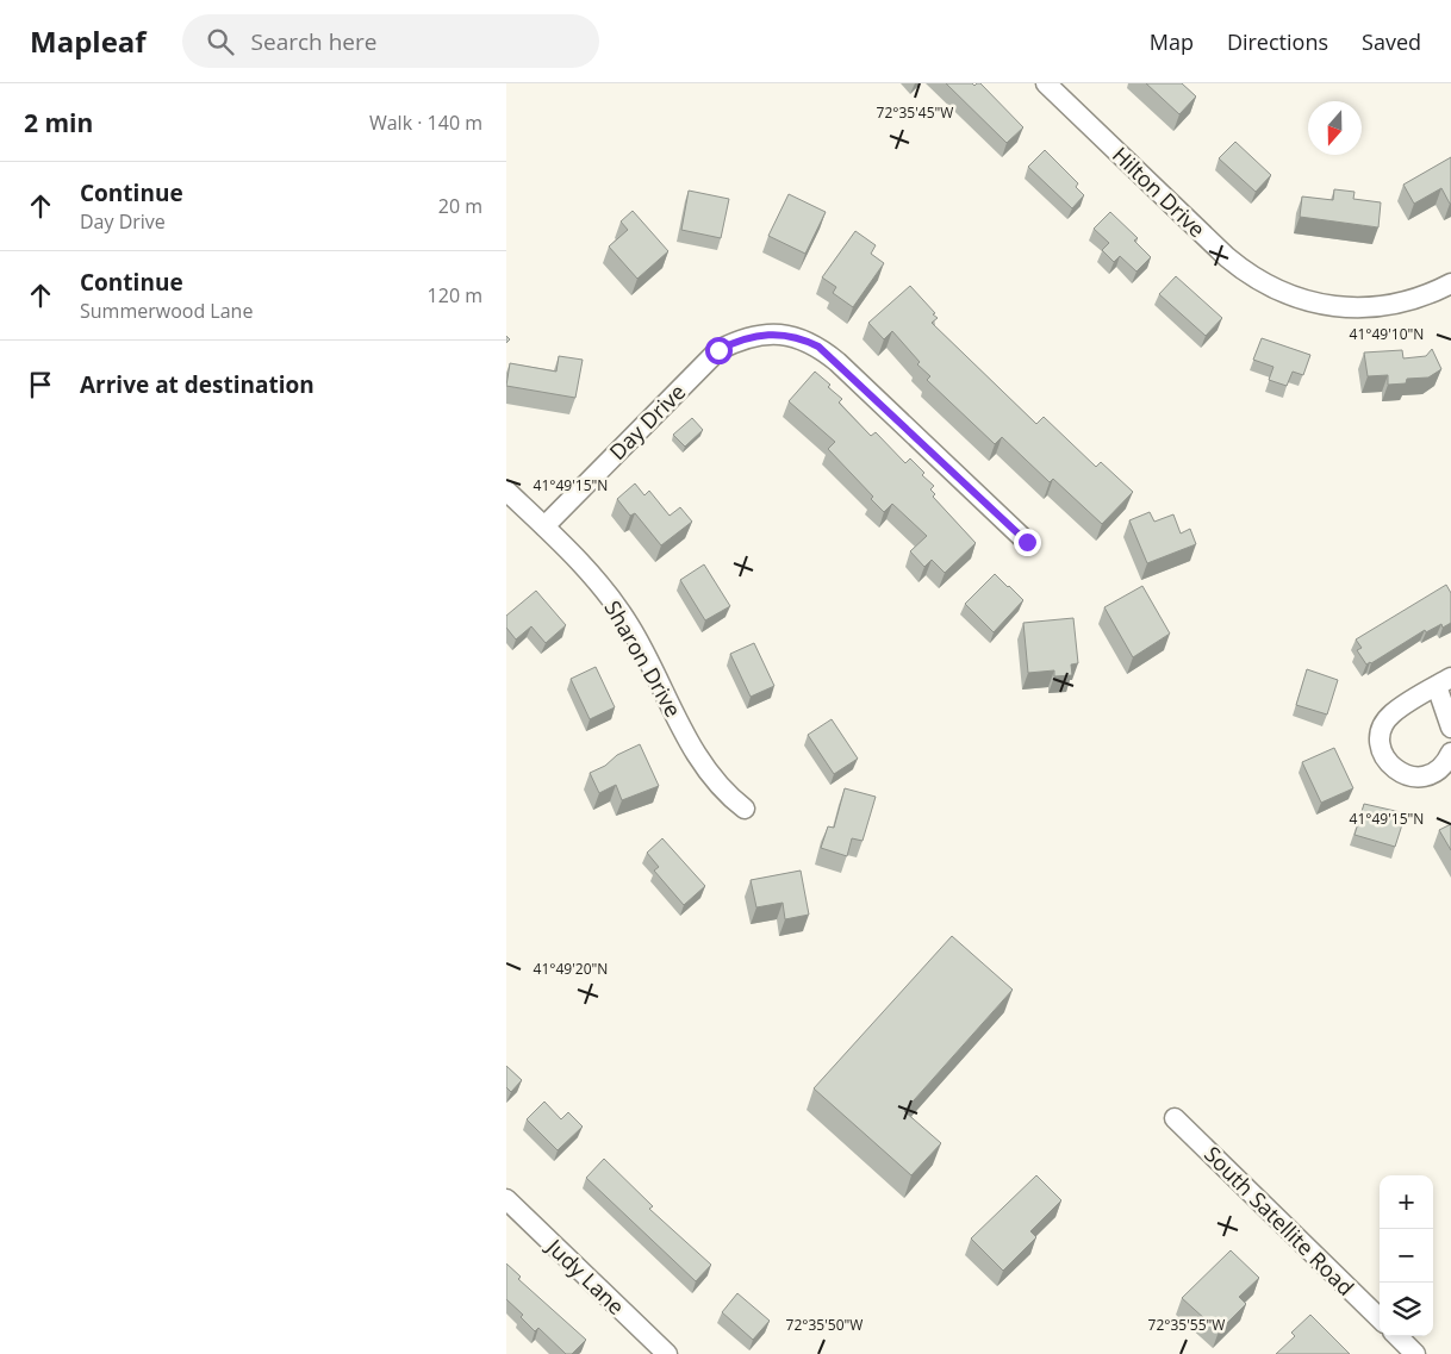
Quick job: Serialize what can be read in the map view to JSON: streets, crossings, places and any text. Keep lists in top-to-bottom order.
{
  "streets": {
    "street": [
      "Hilton Drive",
      "Day Drive",
      "Sharon Drive",
      "South Satellite Road",
      "Judy Lane"
    ]
  },
  "crossings": [
    ["Day Drive", "Sharon Drive"]
  ],
  "north": "bottom",
  "page": {
    "header": "Mapleaf",
    "search": "Search here",
    "nav": ["Map", "Directions", "Saved"],
    "heading": ["2 min", "Walk · 140 m"],
    "list": [
      ["Continue", "Day Drive", "20 m"],
      ["Continue", "Summerwood Lane", "120 m"],
      "Arrive at destination"
    ],
    "map_buttons": ["+", "−"]
  },
  "coordinates": [
    "72°35'45\"W",
    "41°49'10\"N",
    "41°49'15\"N",
    "41°49'20\"N",
    "72°35'50\"W",
    "72°35'55\"W"
  ]
}
